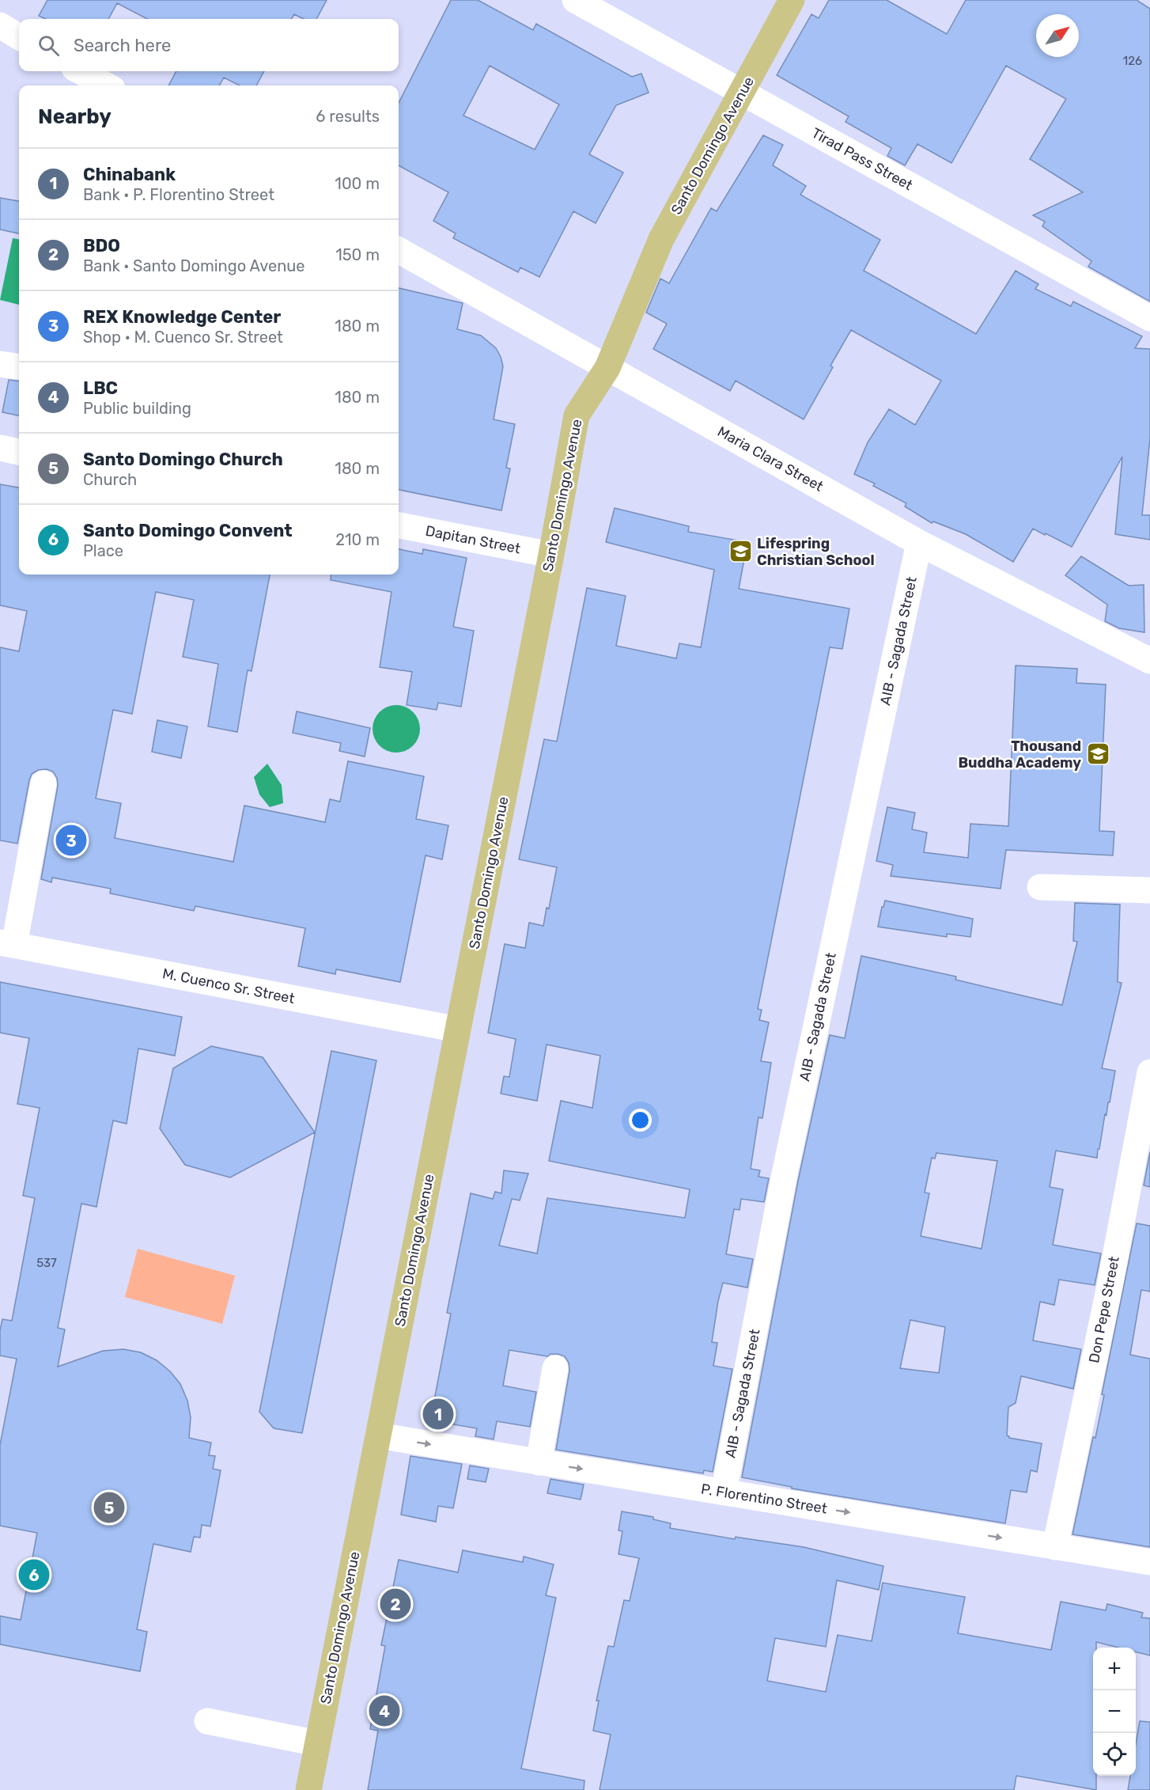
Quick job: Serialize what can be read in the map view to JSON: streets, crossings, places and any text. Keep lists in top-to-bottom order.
{
  "streets": {
    "main road": ["Santo Domingo Avenue"],
    "street": [
      "Tirad Pass Street",
      "Maria Clara Street",
      "Dapitan Street",
      "AIB - Sagada Street",
      "M. Cuenco Sr. Street",
      "Don Pepe Street",
      "P. Florentino Street"
    ]
  },
  "crossings": [
    ["Santo Domingo Avenue", "Tirad Pass Street"],
    ["Santo Domingo Avenue", "Maria Clara Street"],
    ["Santo Domingo Avenue", "Dapitan Street"],
    ["Santo Domingo Avenue", "M. Cuenco Sr. Street"],
    ["Santo Domingo Avenue", "P. Florentino Street"],
    ["Maria Clara Street", "AIB - Sagada Street"],
    ["AIB - Sagada Street", "P. Florentino Street"],
    ["Don Pepe Street", "P. Florentino Street"]
  ],
  "one_way": ["P. Florentino Street"],
  "places": {
    "school or university": ["Lifespring Christian School", "Thousand Buddha Academy"]
  },
  "house_numbers": ["126", "537"],
  "north": "top right",
  "page": {
    "search": "Search here",
    "heading": ["Nearby", "6 results"],
    "list": [
      {
        "mark": "1",
        "name": "Chinabank",
        "note": "Bank · P. Florentino Street",
        "value": "100 m"
      },
      {
        "mark": "2",
        "name": "BDO",
        "note": "Bank · Santo Domingo Avenue",
        "value": "150 m"
      },
      {
        "mark": "3",
        "name": "REX Knowledge Center",
        "note": "Shop · M. Cuenco Sr. Street",
        "value": "180 m"
      },
      {
        "mark": "4",
        "name": "LBC",
        "note": "Public building",
        "value": "180 m"
      },
      {
        "mark": "5",
        "name": "Santo Domingo Church",
        "note": "Church",
        "value": "180 m"
      },
      {
        "mark": "6",
        "name": "Santo Domingo Convent",
        "note": "Place",
        "value": "210 m"
      }
    ],
    "pins": [
      "3",
      "1",
      "5",
      "6",
      "2",
      "4"
    ],
    "map_buttons": ["+", "−"]
  }
}
